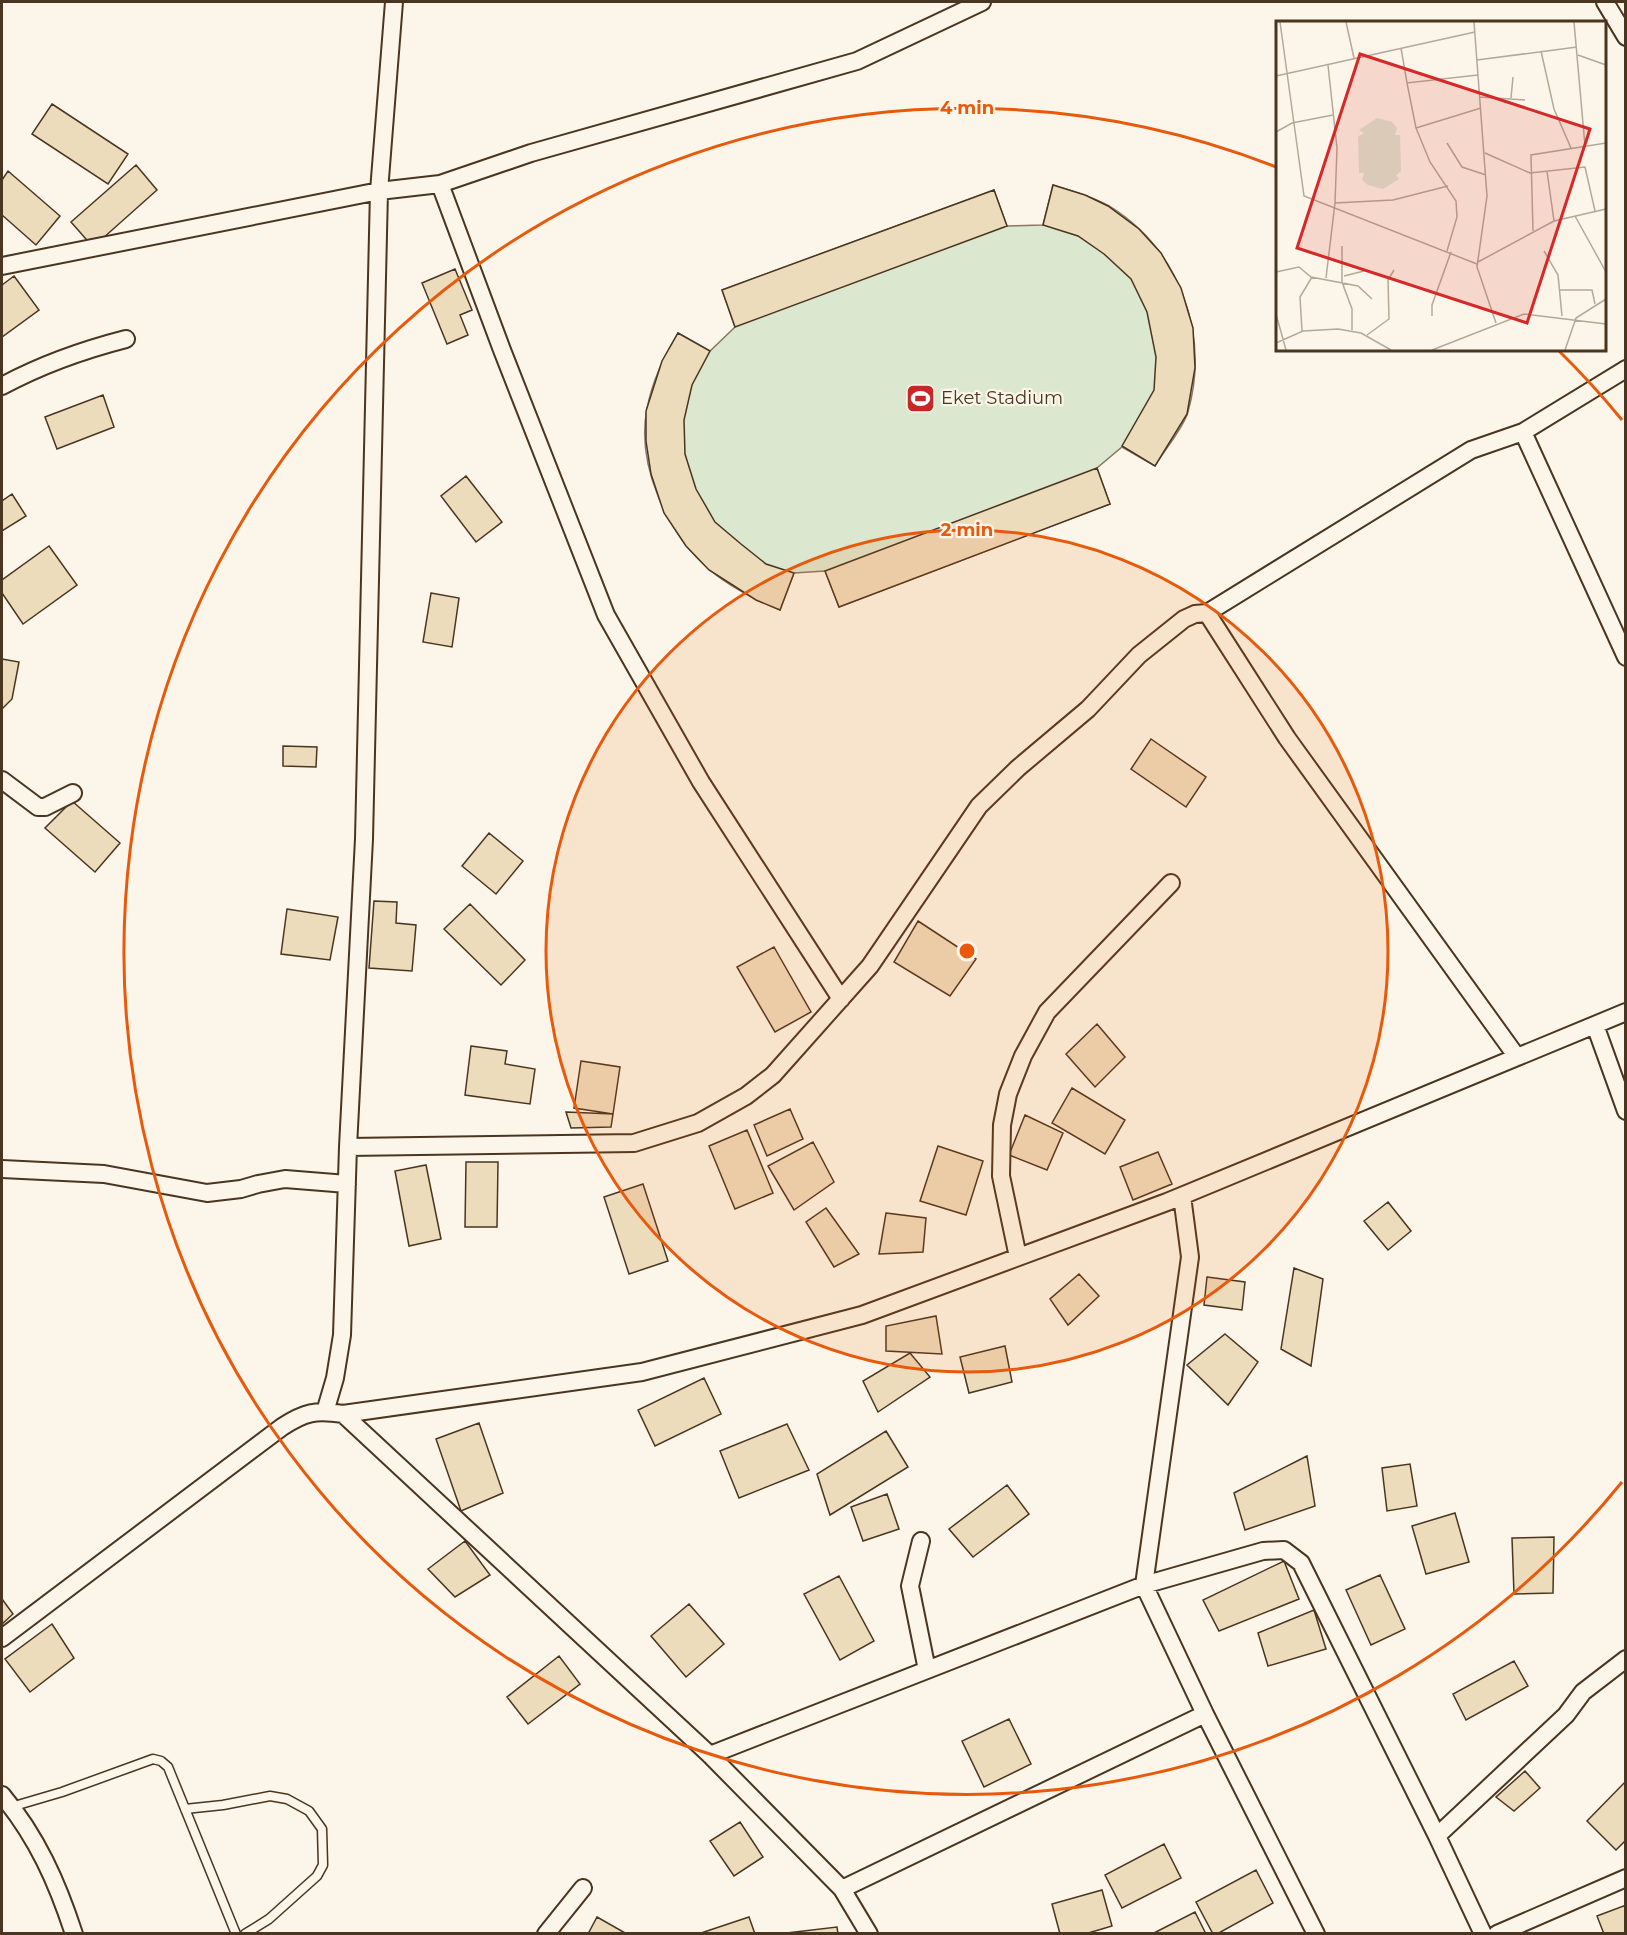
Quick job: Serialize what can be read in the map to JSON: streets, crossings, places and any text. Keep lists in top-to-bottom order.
{
  "places": {
    "sports": ["Eket Stadium"]
  },
  "rings": ["4 min", "2 min"]
}
